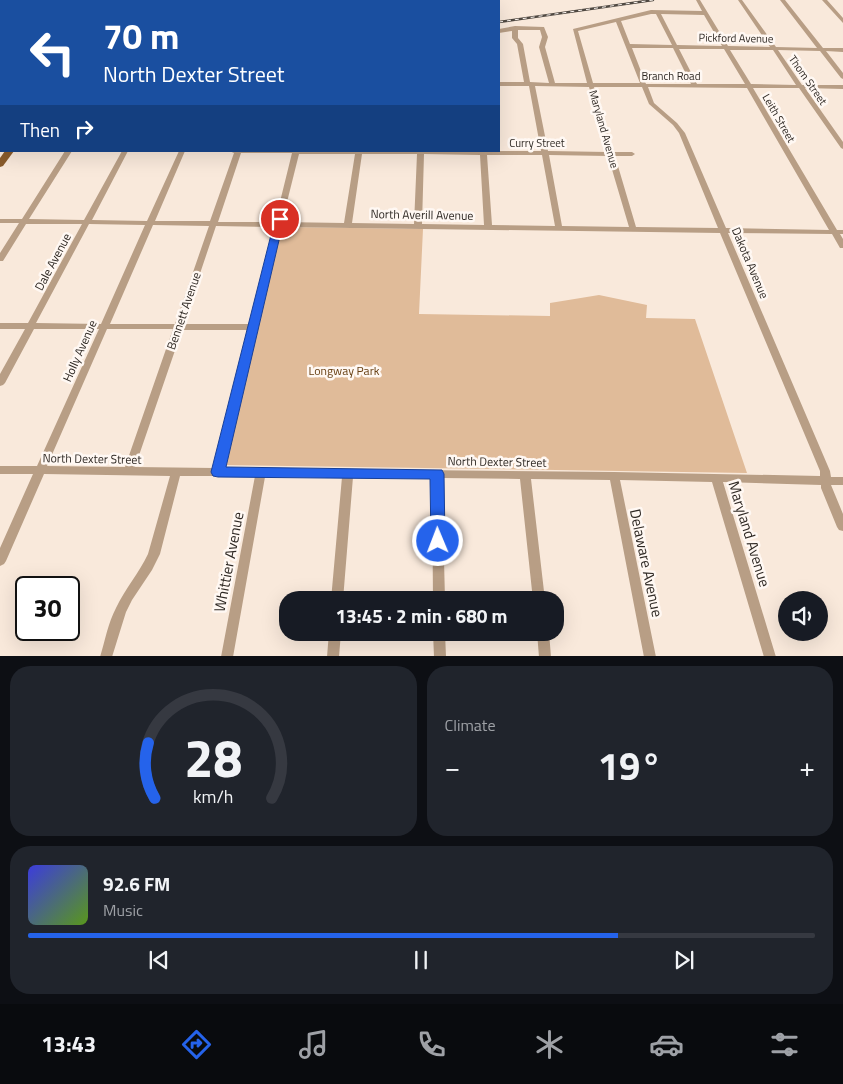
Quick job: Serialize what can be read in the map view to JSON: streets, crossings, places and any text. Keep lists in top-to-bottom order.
{
  "streets": {
    "street": [
      "Pickford Avenue",
      "Branch Road",
      "Thom Street",
      "Leith Street",
      "Maryland Avenue",
      "Curry Street",
      "North Averill Avenue",
      "Dale Avenue",
      "Dakota Avenue",
      "Bennett Avenue",
      "Holly Avenue",
      "North Dexter Street",
      "Whittier Avenue",
      "Delaware Avenue"
    ]
  },
  "crossings": [
    ["Pickford Avenue", "Thom Street"],
    ["Pickford Avenue", "Leith Street"],
    ["Pickford Avenue", "Dakota Avenue"],
    ["Branch Road", "Thom Street"],
    ["Branch Road", "Leith Street"],
    ["Branch Road", "Maryland Avenue"],
    ["Branch Road", "Dakota Avenue"],
    ["Leith Street", "North Averill Avenue"],
    ["Maryland Avenue", "Curry Street"],
    ["Maryland Avenue", "North Averill Avenue"],
    ["Maryland Avenue", "Dakota Avenue"],
    ["Maryland Avenue", "North Dexter Street"],
    ["North Averill Avenue", "Dale Avenue"],
    ["North Averill Avenue", "Dakota Avenue"],
    ["North Averill Avenue", "Bennett Avenue"],
    ["North Averill Avenue", "Holly Avenue"],
    ["Dakota Avenue", "North Dexter Street"],
    ["Bennett Avenue", "North Dexter Street"],
    ["Holly Avenue", "North Dexter Street"],
    ["North Dexter Street", "Whittier Avenue"],
    ["North Dexter Street", "Delaware Avenue"]
  ],
  "parks": ["Longway Park"],
  "page": {
    "turn": ["70 m", "North Dexter Street"],
    "then": "Then",
    "limit": "30",
    "trip": "13:45 · 2 min · 680 m",
    "tile": "Climate",
    "heat": ["−", "19°", "+"],
    "song": ["92.6 FM", "Music"],
    "tabs": "13:43",
    "gauge": ["28", "km/h"]
  }
}
